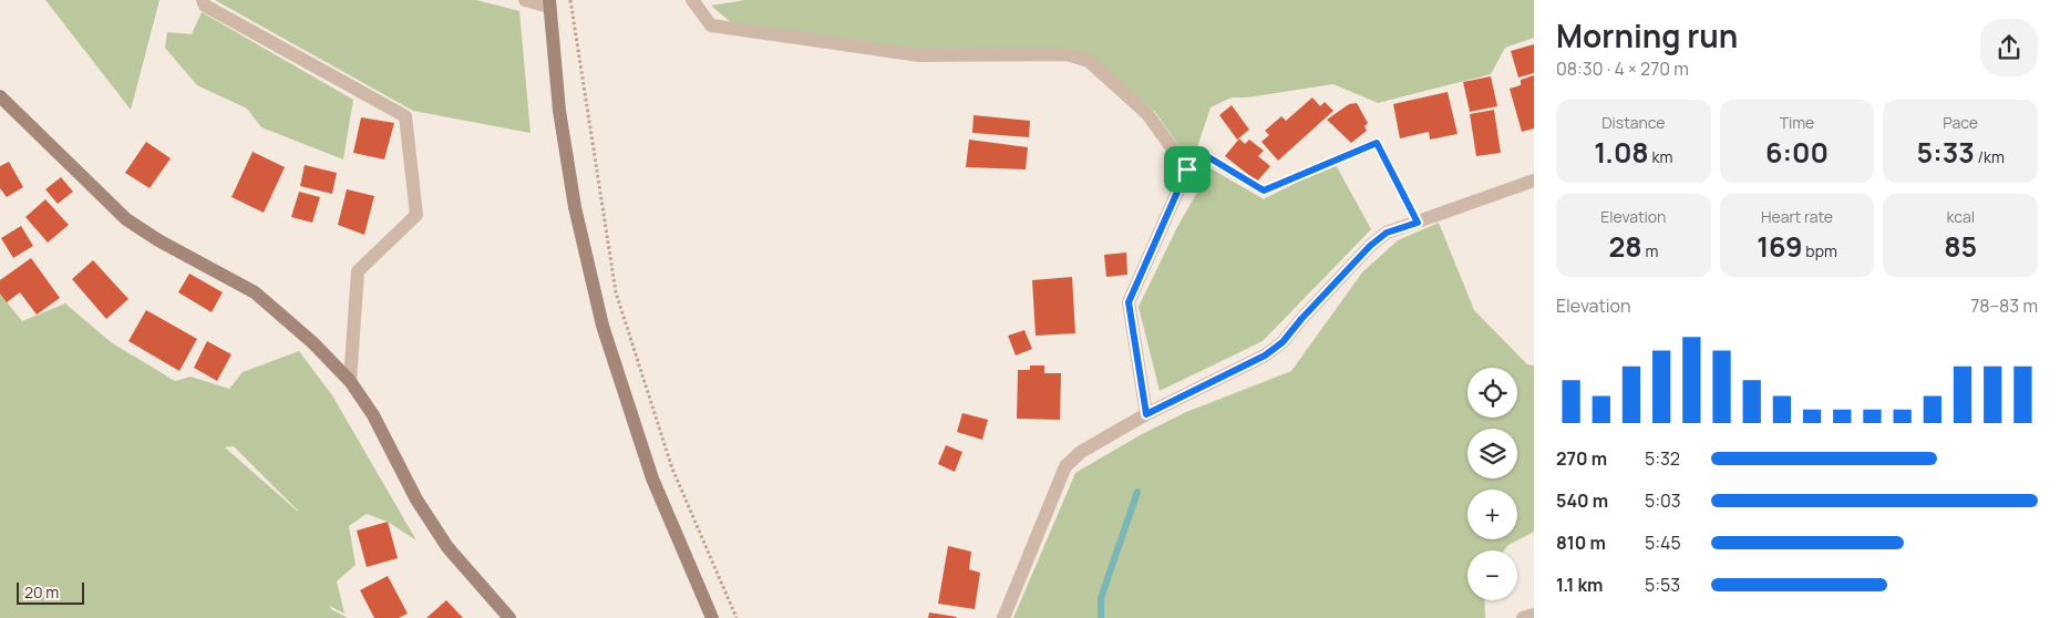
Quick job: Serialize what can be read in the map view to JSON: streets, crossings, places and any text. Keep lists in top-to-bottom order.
{
  "scale_bar": "20 m",
  "page": {
    "heading": ["Morning run", "08:30 · 4 × 270 m"],
    "stats": [
      ["Distance", "1.08 km"],
      ["Time", "6:00"],
      ["Pace", "5:33 /km"],
      ["Elevation", "28 m"],
      ["Heart rate", "169 bpm"],
      ["kcal", "85"]
    ],
    "chart": ["Elevation", "78–83 m"],
    "map_buttons": ["+", "−"],
    "list": [
      {
        "name": "270 m",
        "note": "5:32"
      },
      {
        "name": "540 m",
        "note": "5:03"
      },
      {
        "name": "810 m",
        "note": "5:45"
      },
      {
        "name": "1.1 km",
        "note": "5:53"
      }
    ],
    "scale": "20 m"
  }
}
